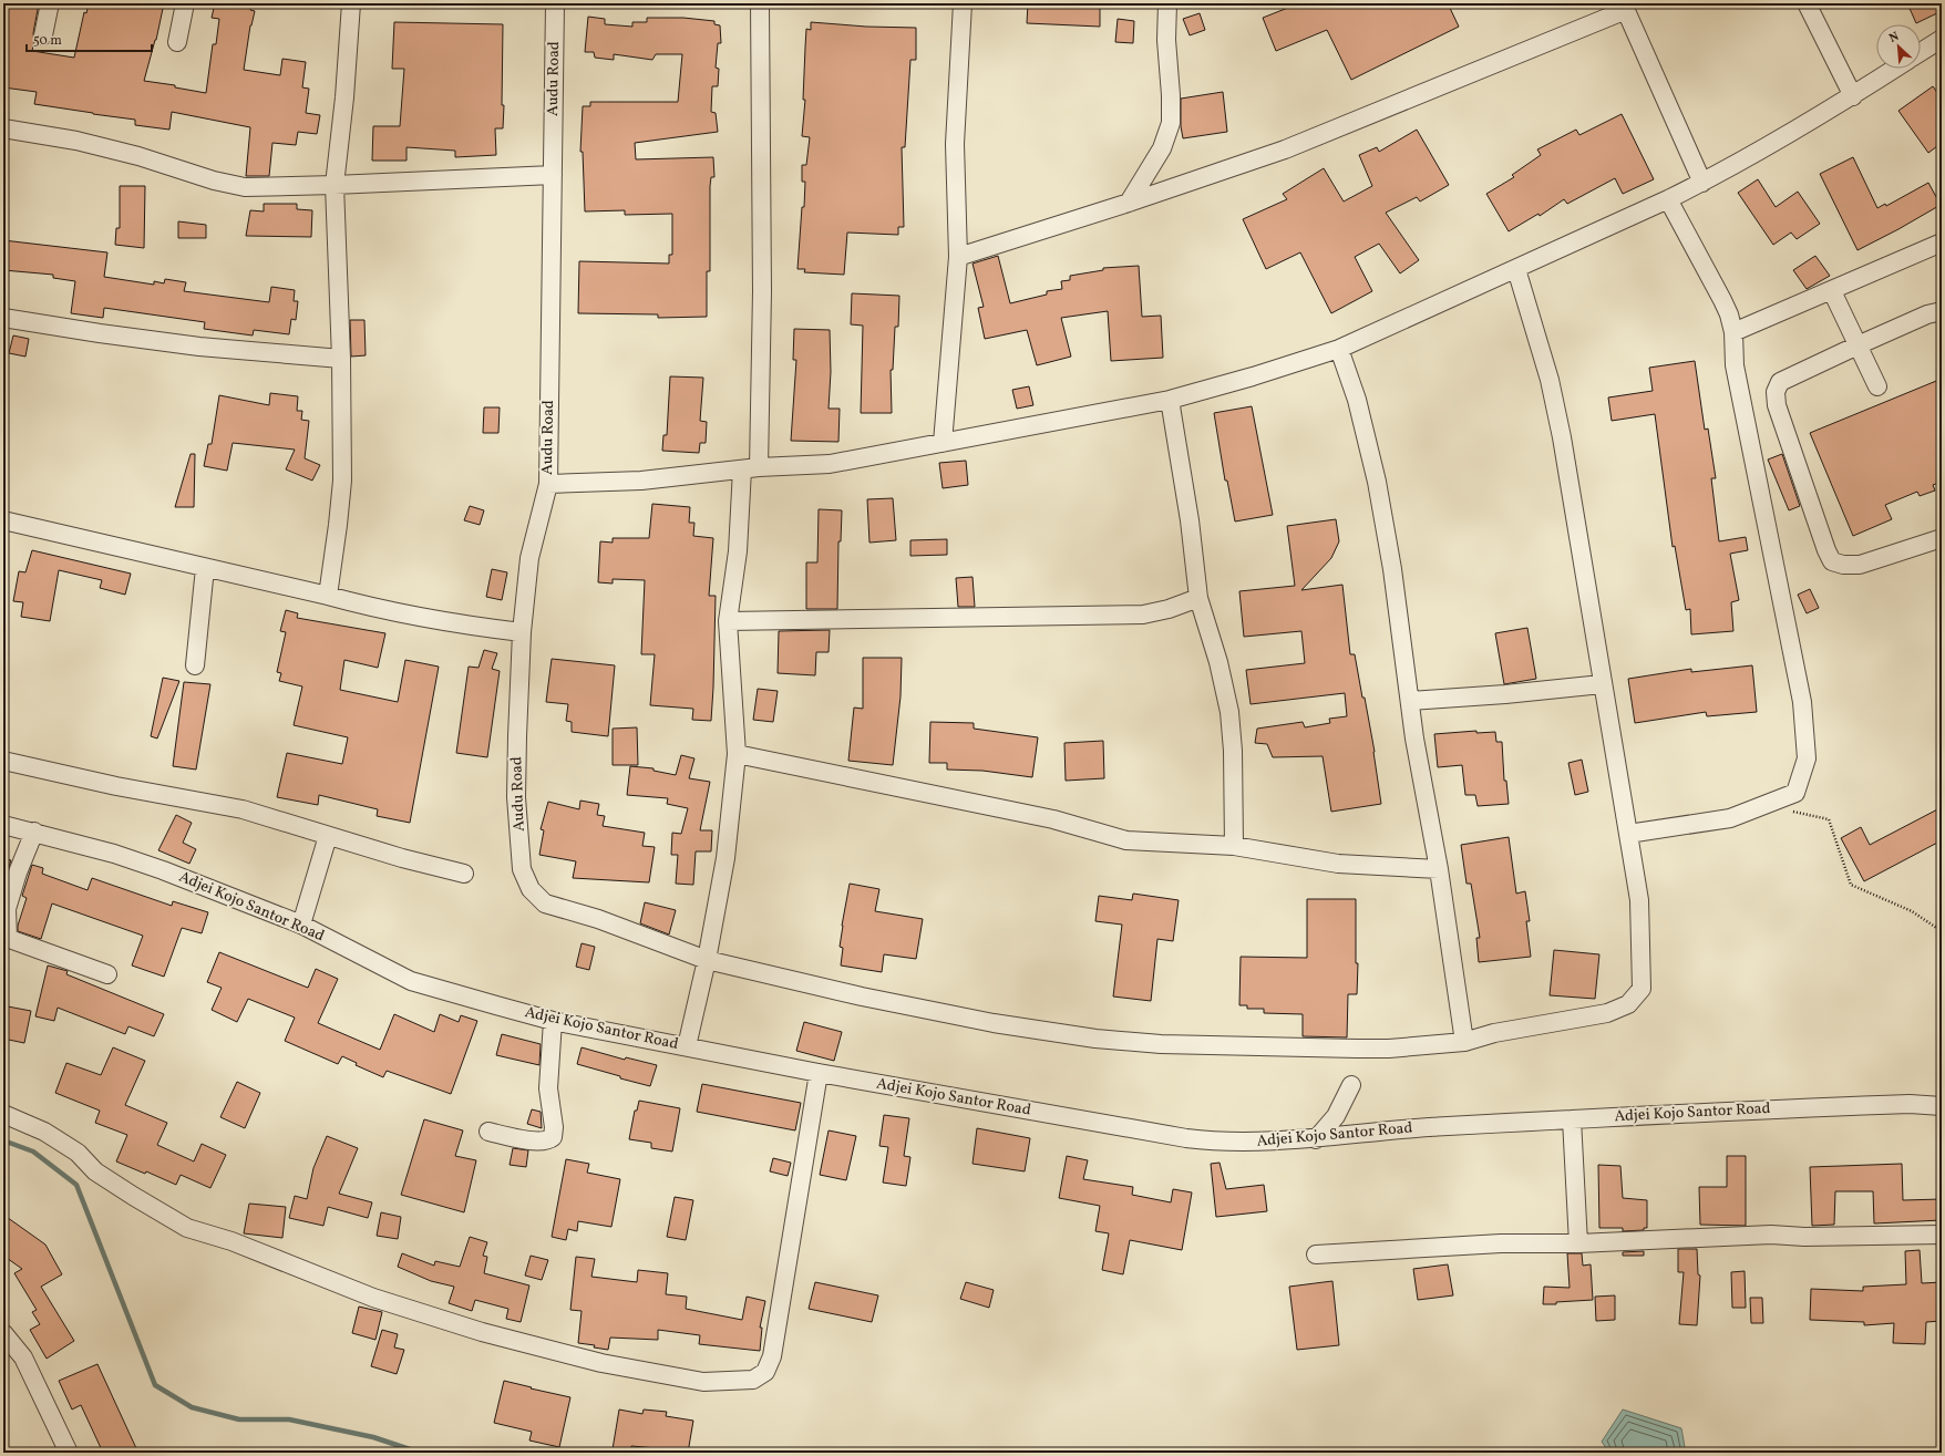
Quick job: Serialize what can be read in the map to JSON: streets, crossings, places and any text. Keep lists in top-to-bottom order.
{
  "streets": {
    "street": ["Audu Road", "Adjei Kojo Santor Road"]
  },
  "scale_bar": "50 m",
  "north": "top left"
}
